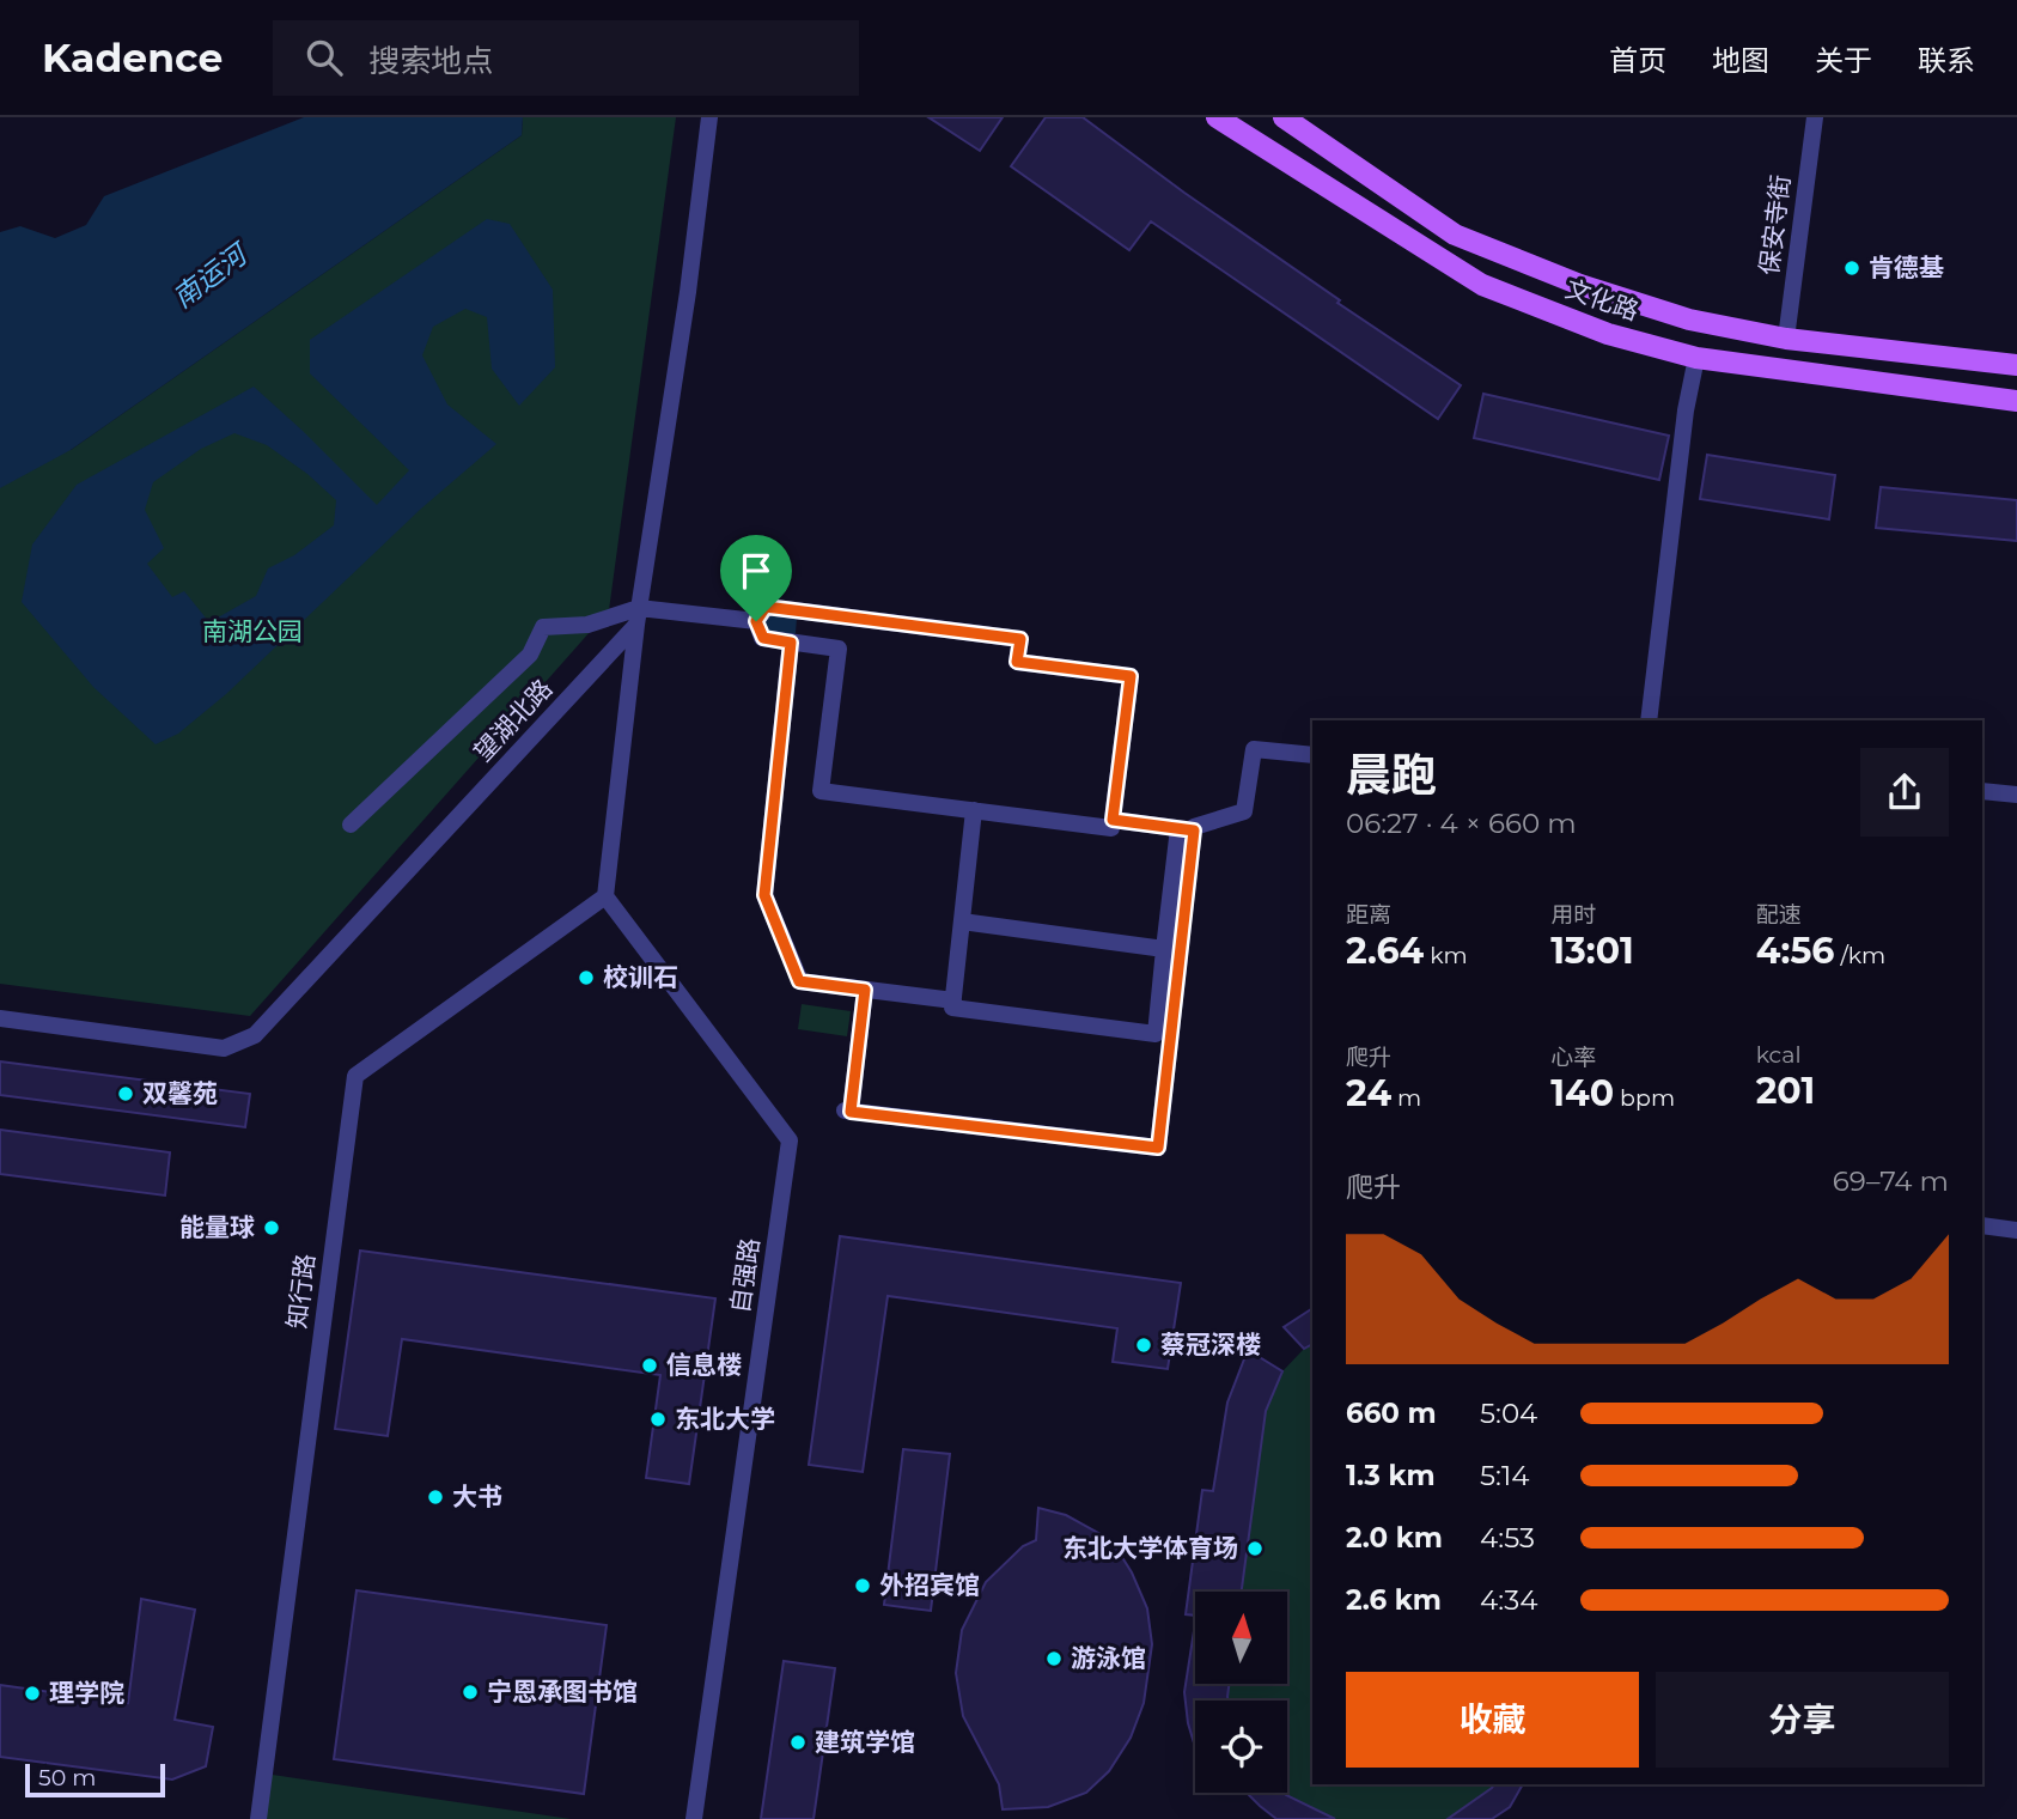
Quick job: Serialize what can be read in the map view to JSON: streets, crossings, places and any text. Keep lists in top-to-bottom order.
{
  "streets": {
    "main road": ["文化路"],
    "street": [
      "保安寺街",
      "望湖北路",
      "自强路",
      "知行路"
    ]
  },
  "crossings": [
    ["保安寺街", "文化路"],
    ["自强路", "知行路"]
  ],
  "water": ["南运河"],
  "parks": ["南湖公园"],
  "places": [
    "肯德基",
    "校训石",
    "双馨苑",
    "能量球",
    "蔡冠深楼",
    "信息楼",
    "东北大学",
    "大书",
    "东北大学体育场",
    "外招宾馆",
    "游泳馆",
    "宁恩承图书馆",
    "理学院",
    "建筑学馆"
  ],
  "scale_bar": "50 m",
  "north": "top",
  "page": {
    "header": "Kadence",
    "search": "搜索地点",
    "nav": [
      "首页",
      "地图",
      "关于",
      "联系"
    ],
    "heading": ["晨跑", "06:27 · 4 × 660 m"],
    "stats": [
      ["距离", "2.64 km"],
      ["用时", "13:01"],
      ["配速", "4:56 /km"],
      ["爬升", "24 m"],
      ["心率", "140 bpm"],
      ["kcal", "201"]
    ],
    "chart": ["爬升", "69–74 m"],
    "list": [
      {
        "name": "660 m",
        "note": "5:04"
      },
      {
        "name": "1.3 km",
        "note": "5:14"
      },
      {
        "name": "2.0 km",
        "note": "4:53"
      },
      {
        "name": "2.6 km",
        "note": "4:34"
      }
    ],
    "buttons": ["收藏", "分享"],
    "scale": "50 m"
  }
}
